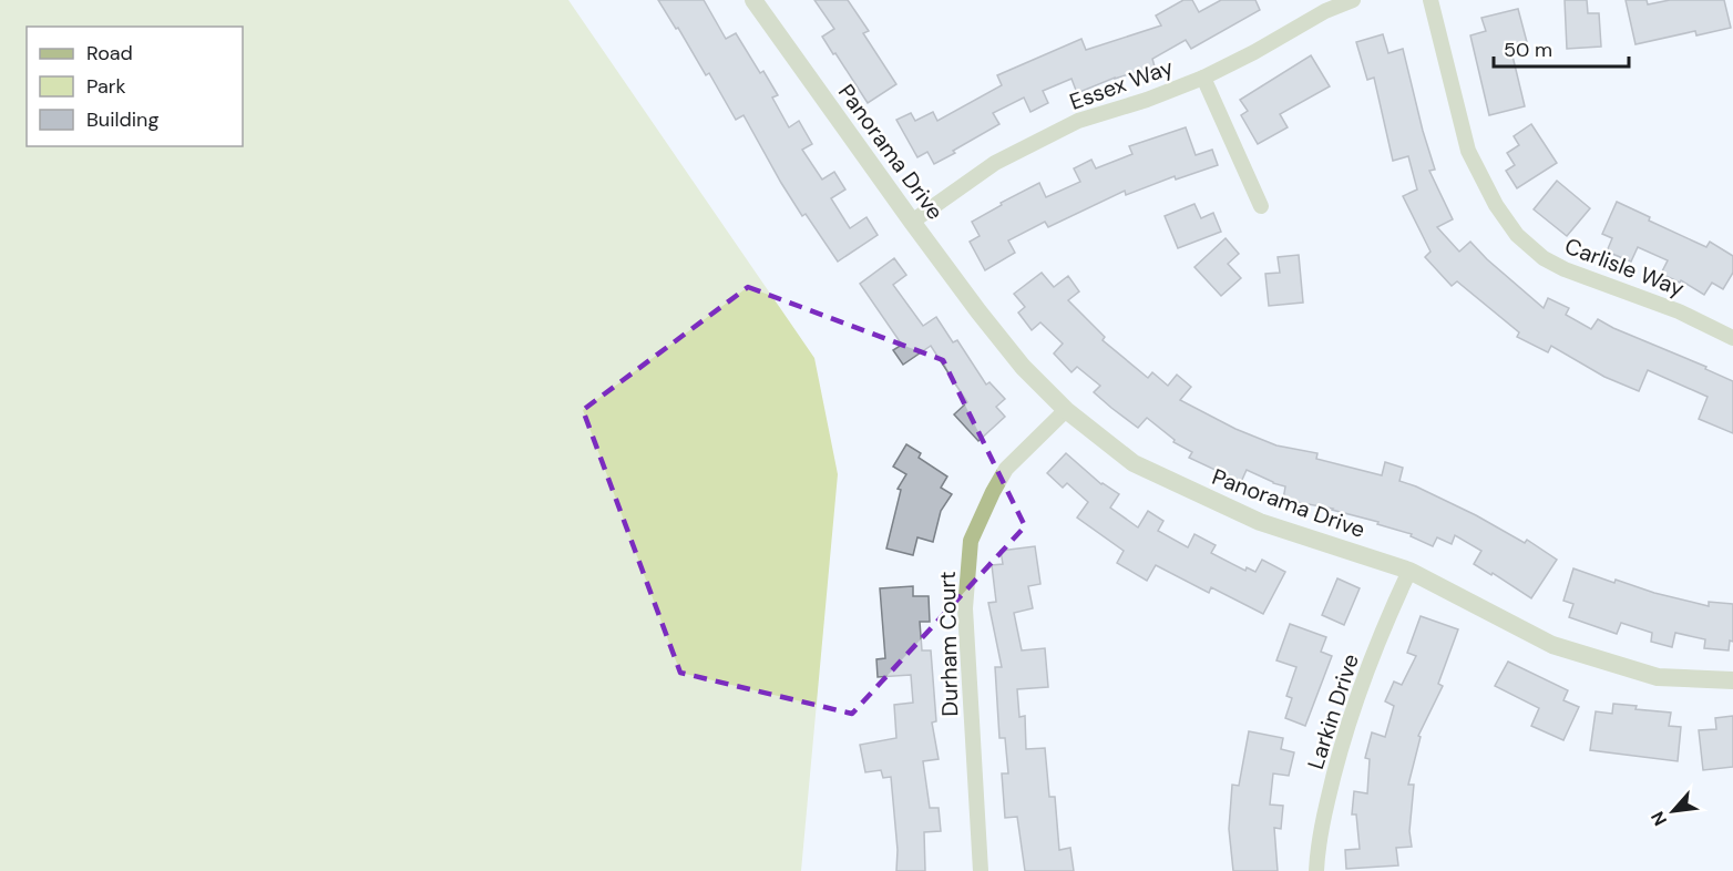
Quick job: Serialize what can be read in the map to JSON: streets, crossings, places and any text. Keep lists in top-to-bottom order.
{
  "streets": {
    "street": [
      "Essex Way",
      "Panorama Drive",
      "Carlisle Way",
      "Durham Court",
      "Larkin Drive"
    ]
  },
  "crossings": [
    ["Essex Way", "Panorama Drive"],
    ["Panorama Drive", "Durham Court"],
    ["Panorama Drive", "Larkin Drive"]
  ],
  "legend": ["Road", "Park", "Building"],
  "scale_bar": "50 m",
  "north": "bottom left"
}
